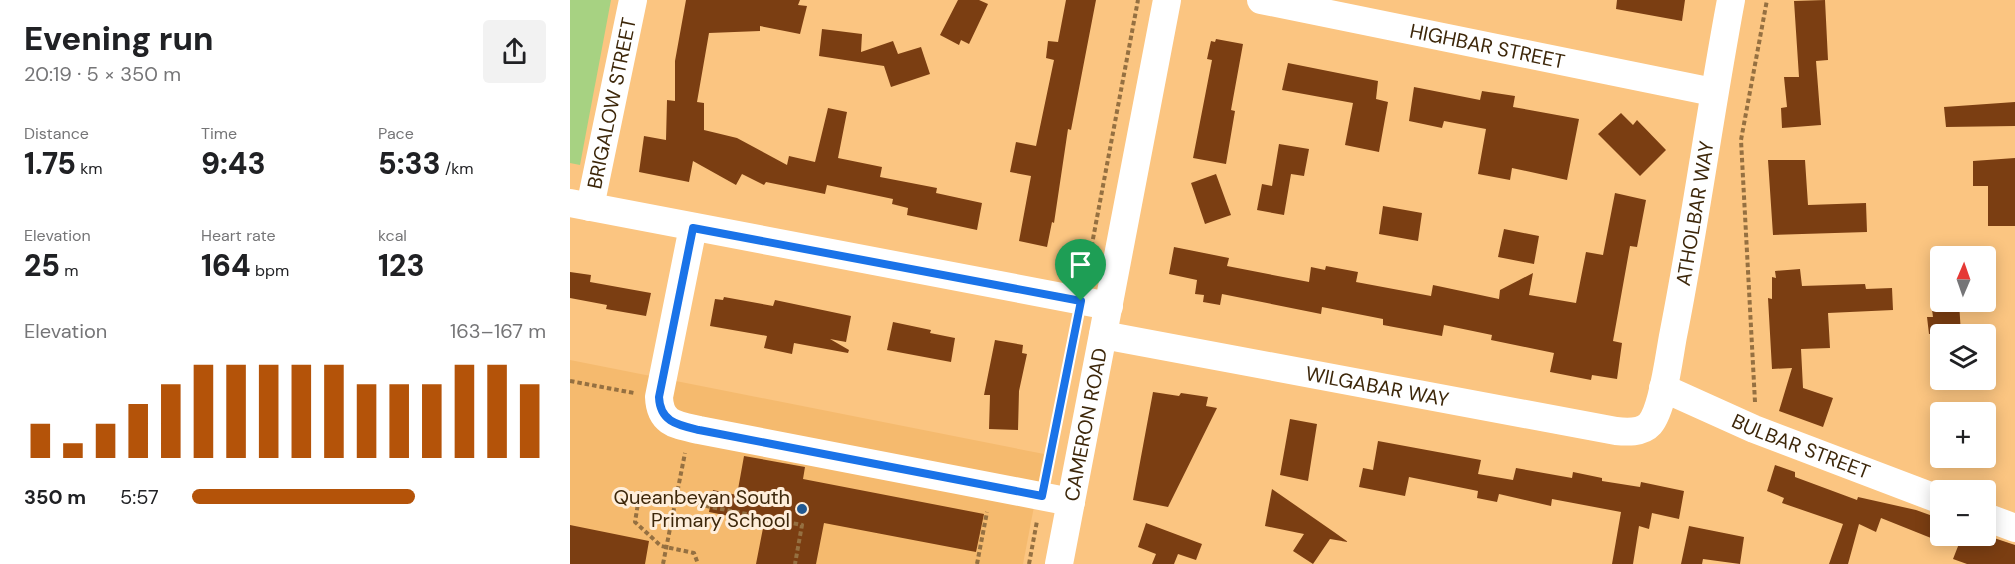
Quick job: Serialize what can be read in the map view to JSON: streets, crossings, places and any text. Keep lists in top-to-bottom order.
{
  "streets": {
    "street": [
      "HIGHBAR STREET",
      "BRIGALOW STREET",
      "ATHOLBAR WAY",
      "WILGABAR WAY",
      "CAMERON ROAD",
      "BULBAR STREET"
    ]
  },
  "crossings": [
    ["HIGHBAR STREET", "ATHOLBAR WAY"],
    ["ATHOLBAR WAY", "WILGABAR WAY"],
    ["ATHOLBAR WAY", "BULBAR STREET"],
    ["WILGABAR WAY", "CAMERON ROAD"]
  ],
  "places": ["Queanbeyan South Primary School"],
  "north": "top",
  "page": {
    "heading": ["Evening run", "20:19 · 5 × 350 m"],
    "stats": [
      ["Distance", "1.75 km"],
      ["Time", "9:43"],
      ["Pace", "5:33 /km"],
      ["Elevation", "25 m"],
      ["Heart rate", "164 bpm"],
      ["kcal", "123"]
    ],
    "map_buttons": ["+", "−"],
    "chart": ["Elevation", "163–167 m"],
    "list": [
      {
        "name": "350 m",
        "note": "5:57"
      }
    ]
  }
}
